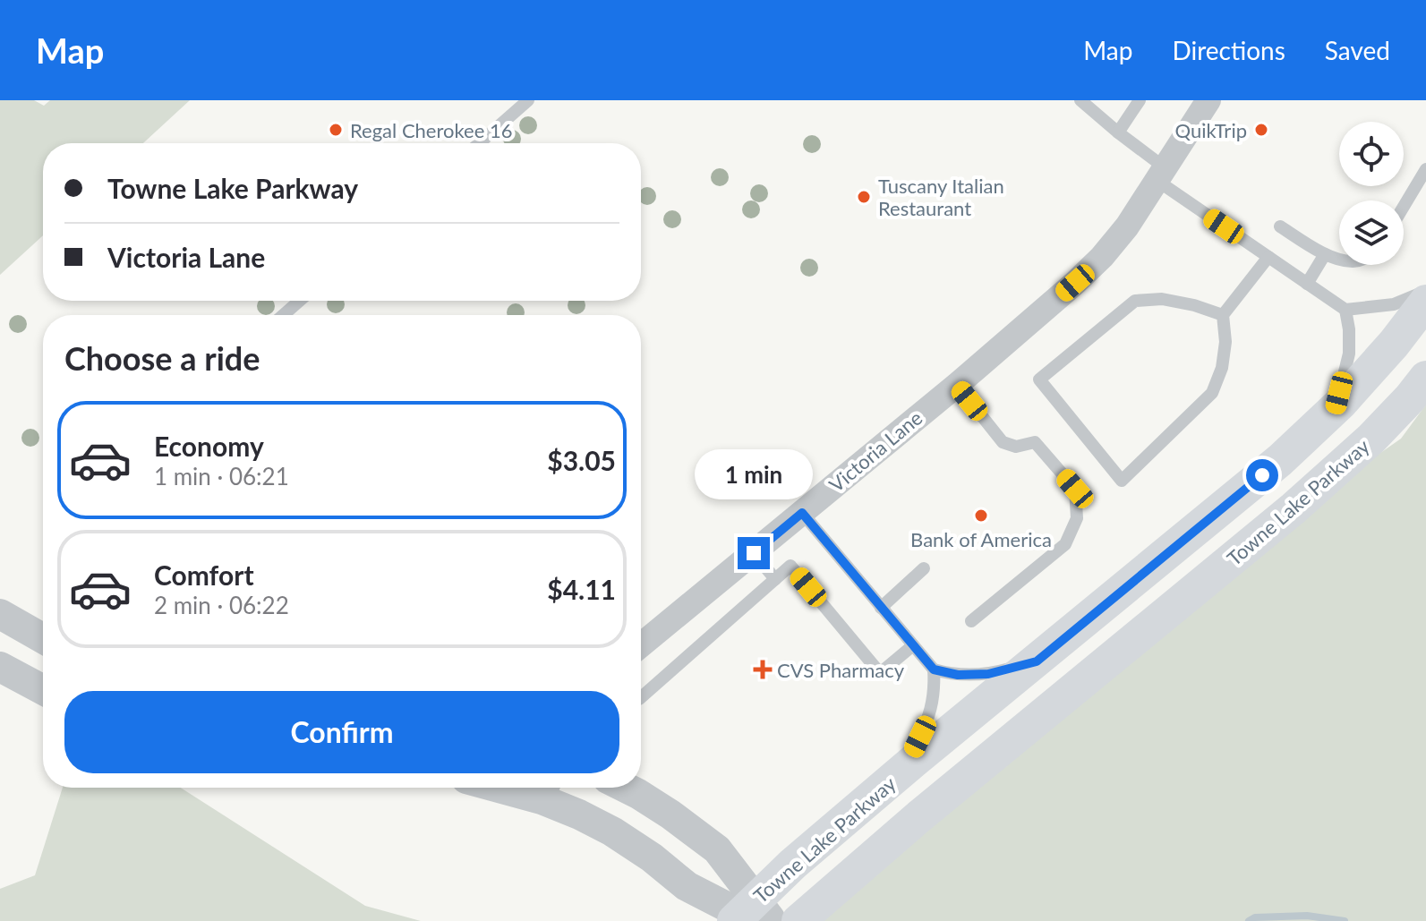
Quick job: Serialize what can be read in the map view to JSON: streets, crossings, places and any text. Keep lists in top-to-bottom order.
{
  "streets": {
    "main road": ["Towne Lake Parkway"],
    "street": ["Victoria Lane"]
  },
  "places": {
    "other": [
      "Regal Cherokee 16",
      "QuikTrip",
      "Tuscany Italian Restaurant",
      "Bank of America"
    ],
    "health": ["CVS Pharmacy"]
  },
  "page": {
    "header": "Map",
    "nav": ["Map", "Directions", "Saved"],
    "banner": ["Towne Lake Parkway", "Victoria Lane"],
    "heading": "Choose a ride",
    "list": [
      {
        "name": "Economy",
        "note": "1 min · 06:21",
        "value": "$3.05"
      },
      {
        "name": "Comfort",
        "note": "2 min · 06:22",
        "value": "$4.11"
      }
    ],
    "bubble": "1 min",
    "buttons": "Confirm"
  }
}
